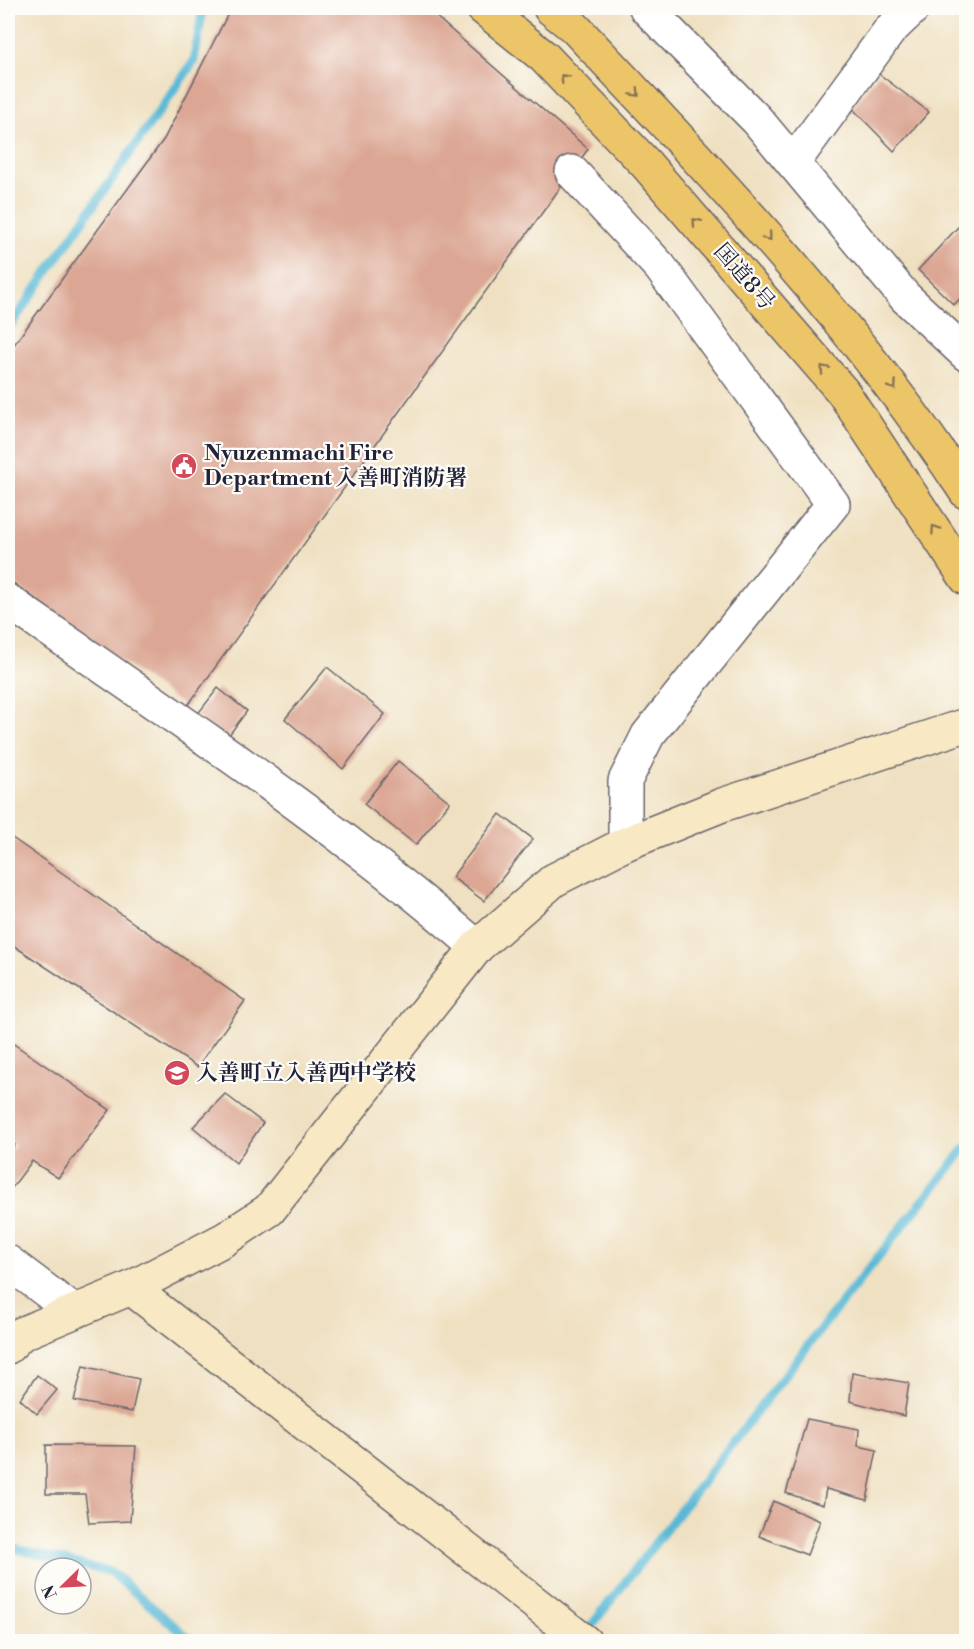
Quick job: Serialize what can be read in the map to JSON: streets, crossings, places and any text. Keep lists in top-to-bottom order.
{
  "streets": {
    "highway": ["国道8号"]
  },
  "places": {
    "public building": ["Nyuzenmachi Fire Department 入善町消防署"],
    "school or university": ["入善町立入善西中学校"]
  },
  "north": "bottom left"
}
